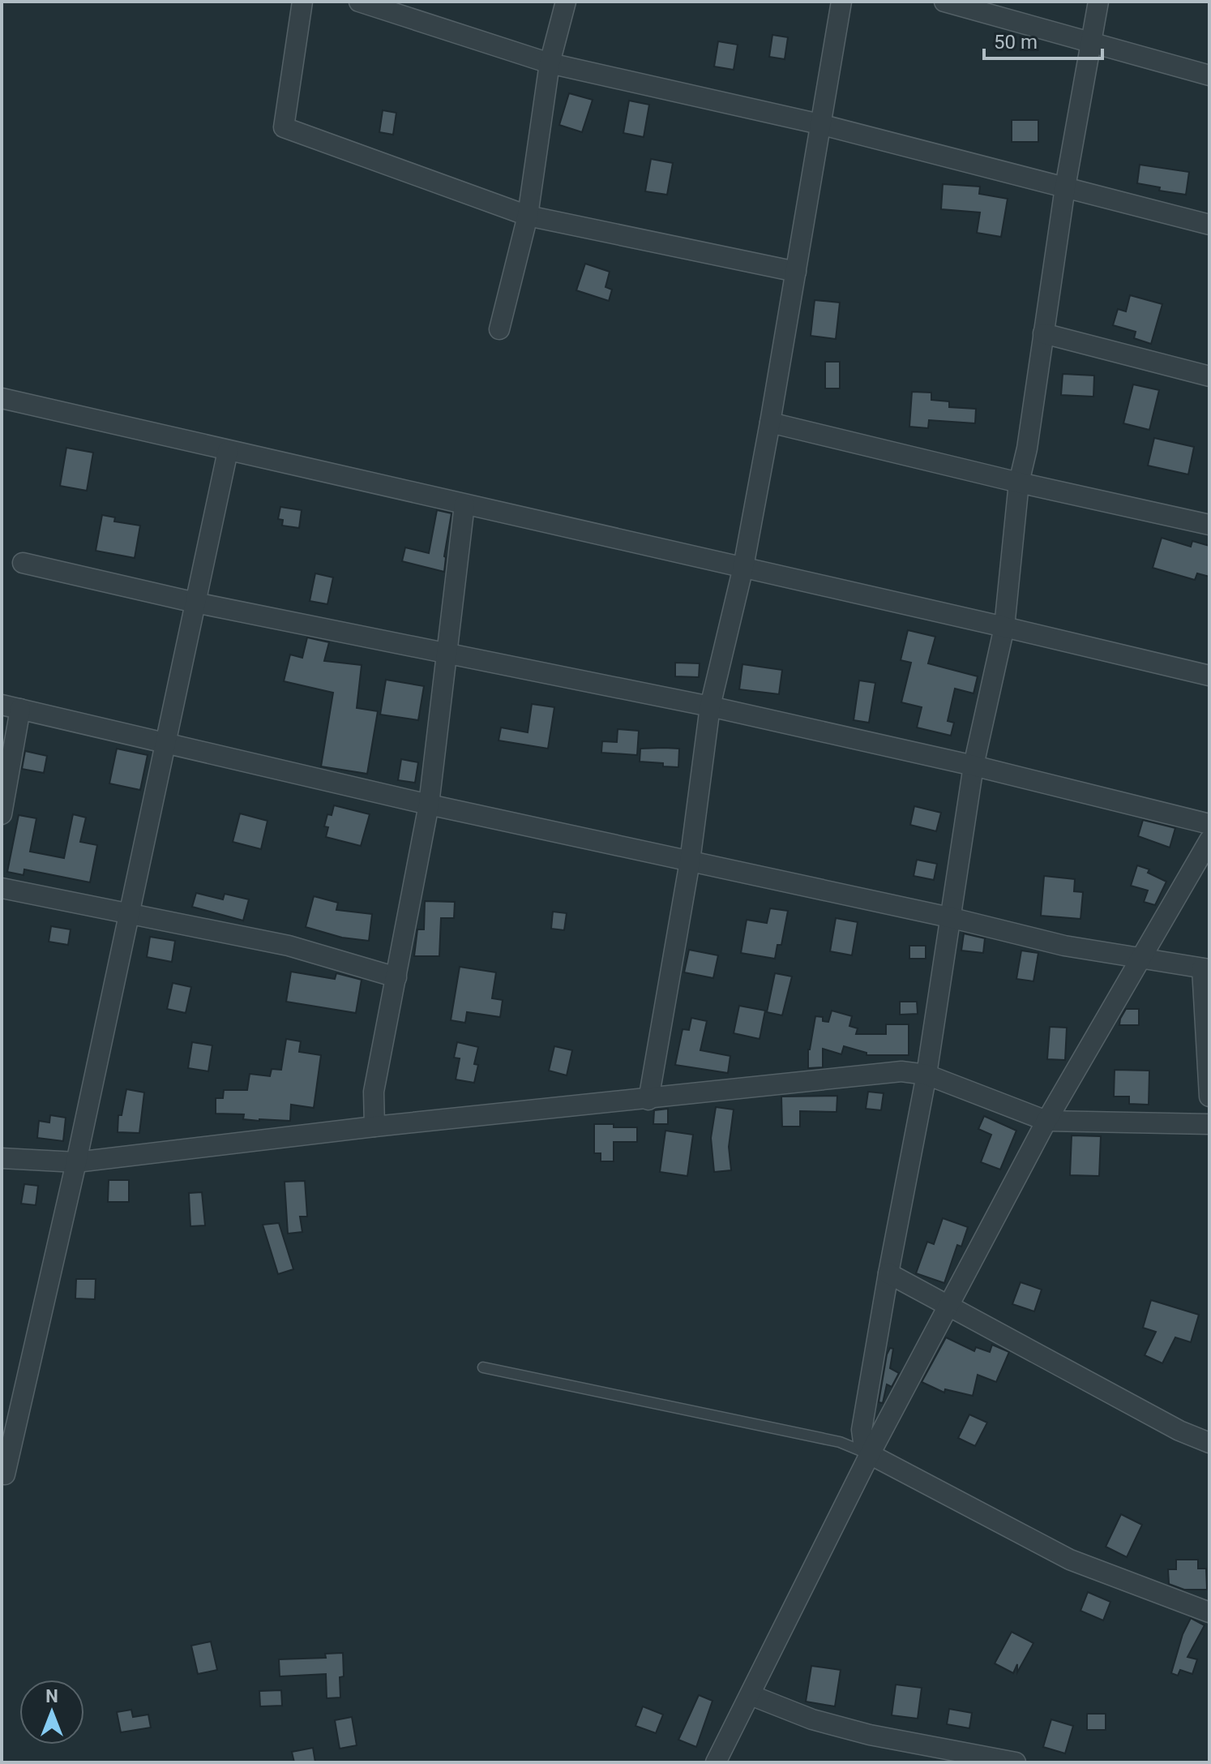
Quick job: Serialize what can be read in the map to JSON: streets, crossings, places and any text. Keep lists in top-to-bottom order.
{
  "scale_bar": "50 m",
  "north": "top"
}
